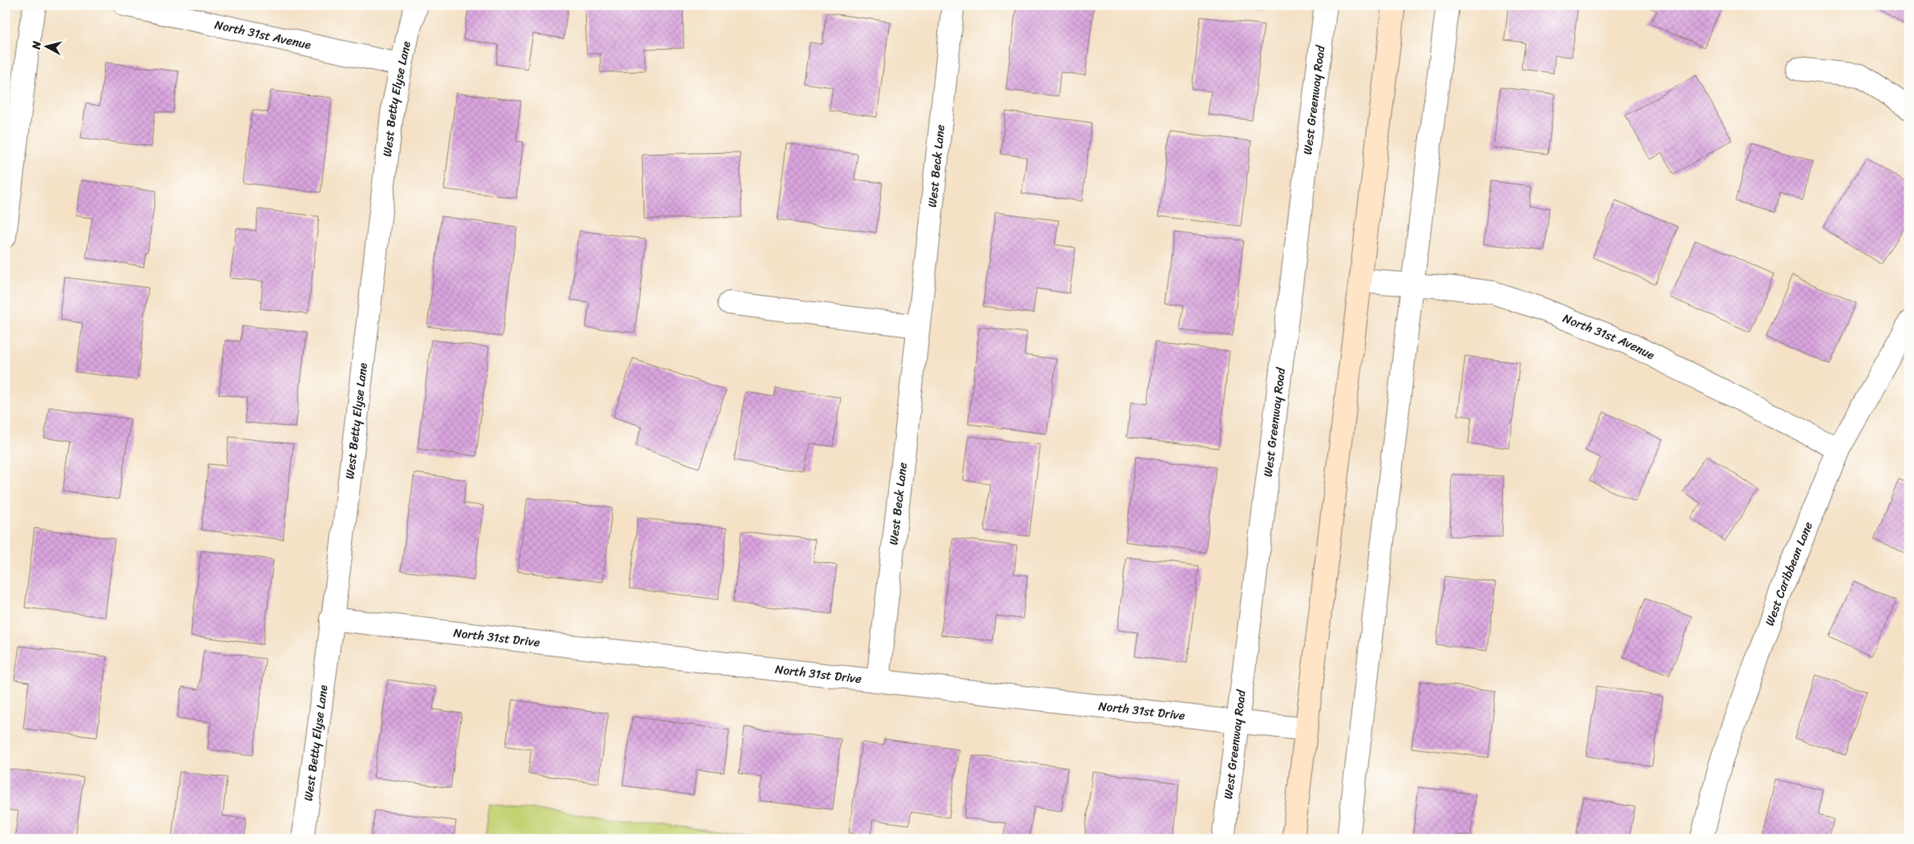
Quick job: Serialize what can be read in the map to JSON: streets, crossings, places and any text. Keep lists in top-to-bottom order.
{
  "streets": {
    "street": [
      "North 31st Avenue",
      "West Betty Elyse Lane",
      "West Greenway Road",
      "West Beck Lane",
      "West Caribbean Lane",
      "North 31st Drive"
    ]
  },
  "crossings": [
    ["North 31st Avenue", "West Betty Elyse Lane"],
    ["North 31st Avenue", "West Caribbean Lane"],
    ["West Betty Elyse Lane", "North 31st Drive"],
    ["West Greenway Road", "North 31st Drive"],
    ["West Beck Lane", "North 31st Drive"]
  ],
  "north": "left"
}
